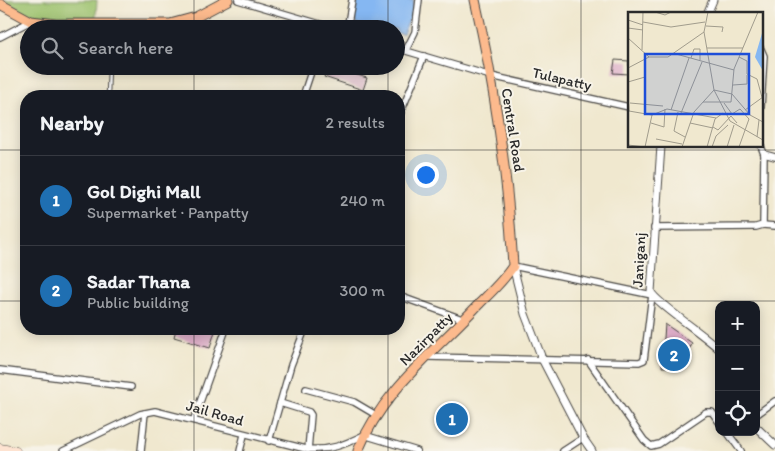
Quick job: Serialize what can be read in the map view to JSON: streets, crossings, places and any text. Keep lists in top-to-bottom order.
{
  "streets": {
    "main road": ["Central Road", "Nazirpatty"],
    "street": ["Tulapatty", "Janiganj", "Jail Road"]
  },
  "crossings": [
    ["Tulapatty", "Central Road"],
    ["Central Road", "Janiganj"],
    ["Central Road", "Nazirpatty"],
    ["Janiganj", "Nazirpatty"],
    ["Nazirpatty", "Jail Road"]
  ],
  "page": {
    "search": "Search here",
    "heading": ["Nearby", "2 results"],
    "list": [
      {
        "mark": "1",
        "name": "Gol Dighi Mall",
        "note": "Supermarket · Panpatty",
        "value": "240 m"
      },
      {
        "mark": "2",
        "name": "Sadar Thana",
        "note": "Public building",
        "value": "300 m"
      }
    ],
    "map_buttons": ["+", "−"],
    "pins": ["2", "1"]
  }
}
